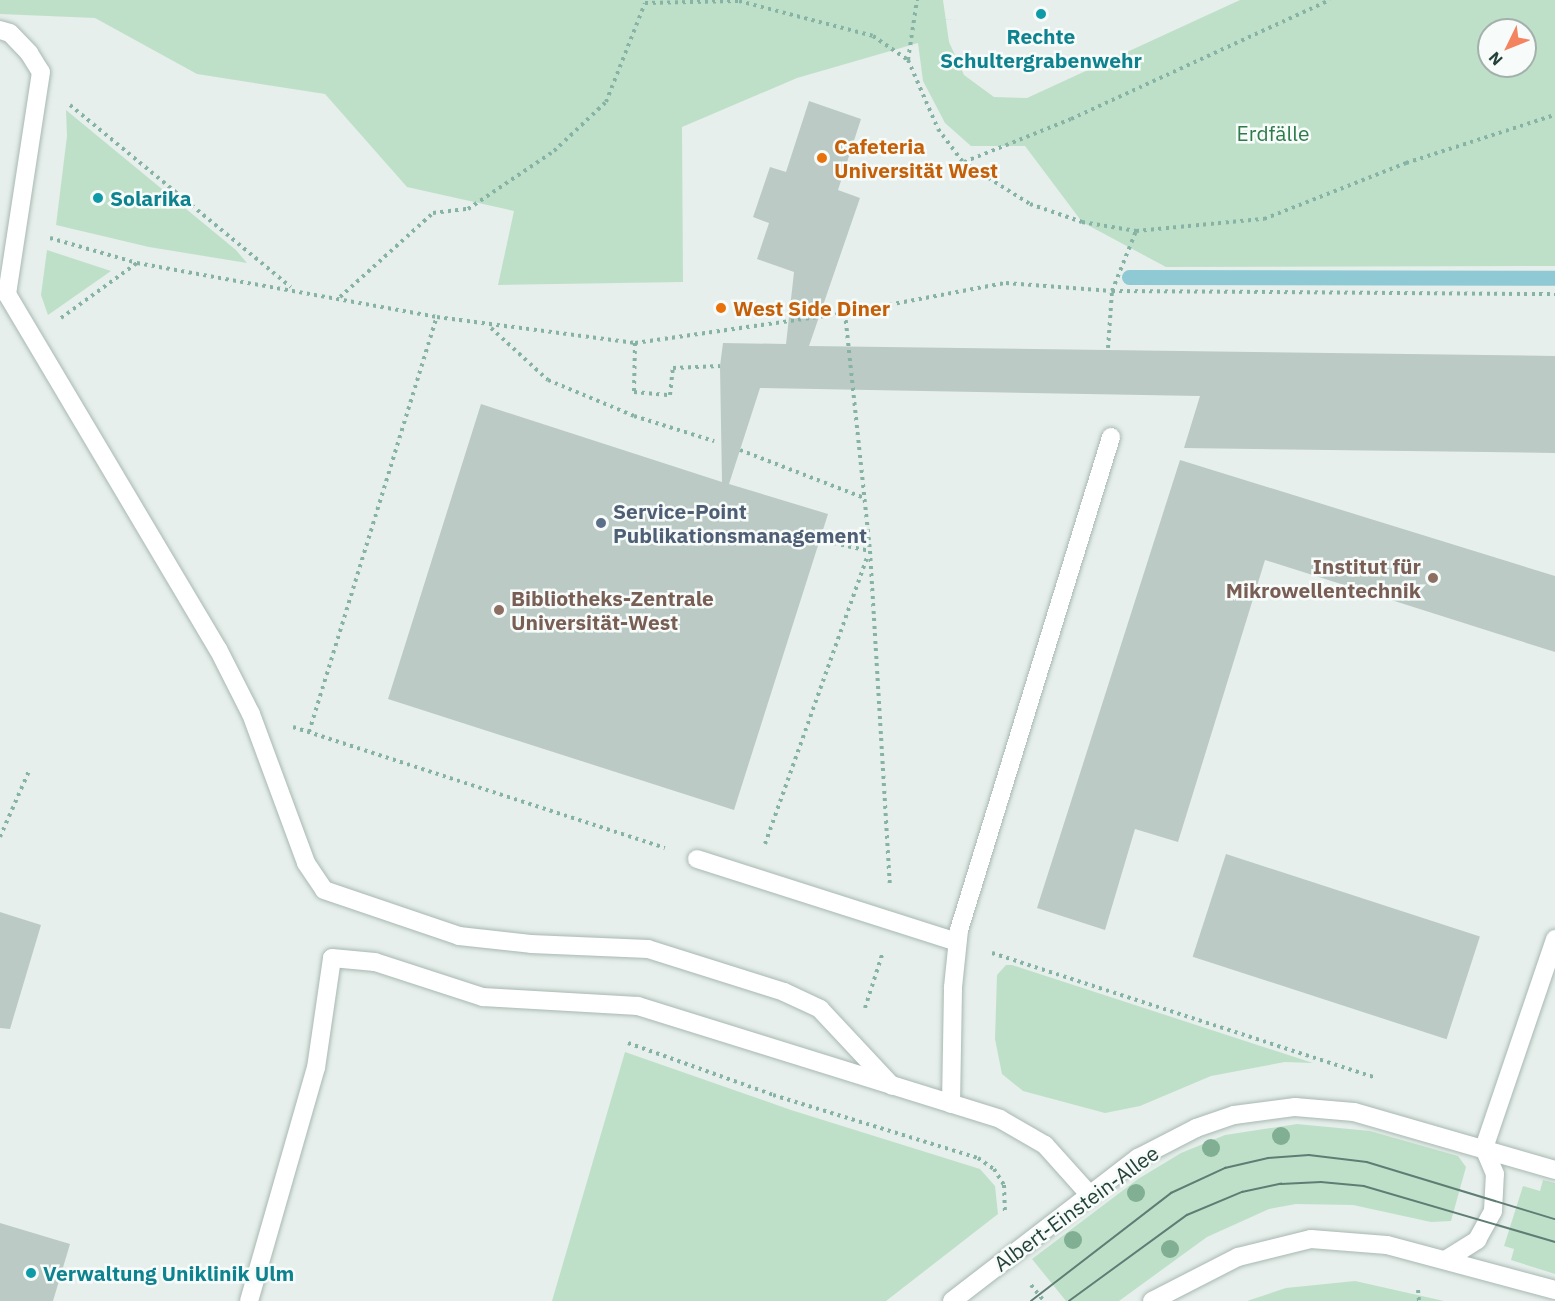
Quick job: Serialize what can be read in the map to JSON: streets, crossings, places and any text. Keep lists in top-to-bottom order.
{
  "streets": {
    "street": ["Albert-Einstein-Allee"]
  },
  "parks": ["Erdfälle"],
  "places": [
    "Rechte Schultergrabenwehr",
    "Cafeteria Universität West",
    "Solarika",
    "West Side Diner",
    "Service-Point Publikationsmanagement",
    "Institut für Mikrowellentechnik",
    "Bibliotheks-Zentrale Universität-West",
    "Verwaltung Uniklinik Ulm"
  ],
  "north": "bottom left"
}
